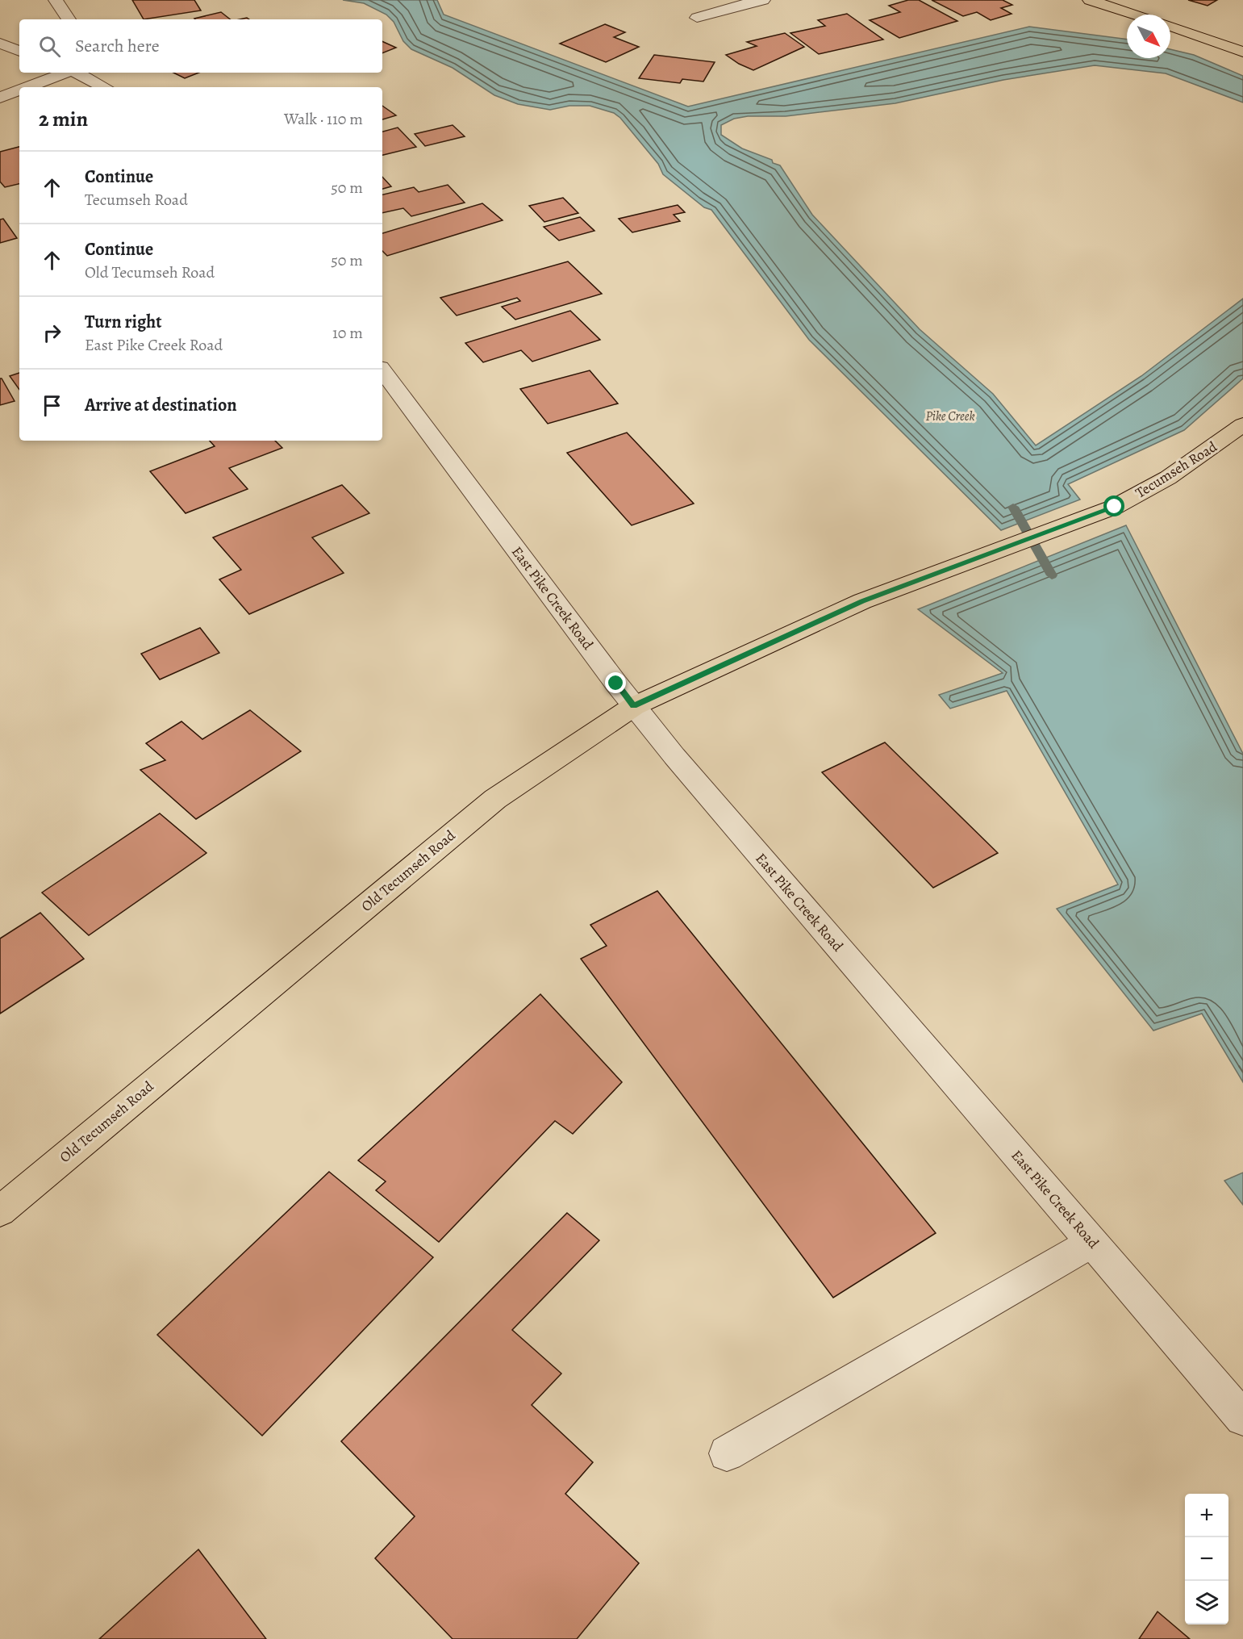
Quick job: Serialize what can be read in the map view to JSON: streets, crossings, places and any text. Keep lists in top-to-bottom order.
{
  "streets": {
    "main road": ["Tecumseh Road", "Old Tecumseh Road"],
    "street": ["East Pike Creek Road"]
  },
  "crossings": [
    ["Tecumseh Road", "Old Tecumseh Road"],
    ["East Pike Creek Road", "Old Tecumseh Road"]
  ],
  "water": ["Pike Creek"],
  "north": "bottom right",
  "page": {
    "search": "Search here",
    "heading": ["2 min", "Walk · 110 m"],
    "list": [
      ["Continue", "Tecumseh Road", "50 m"],
      ["Continue", "Old Tecumseh Road", "50 m"],
      ["Turn right", "East Pike Creek Road", "10 m"],
      "Arrive at destination"
    ],
    "map_buttons": ["+", "−"]
  }
}
